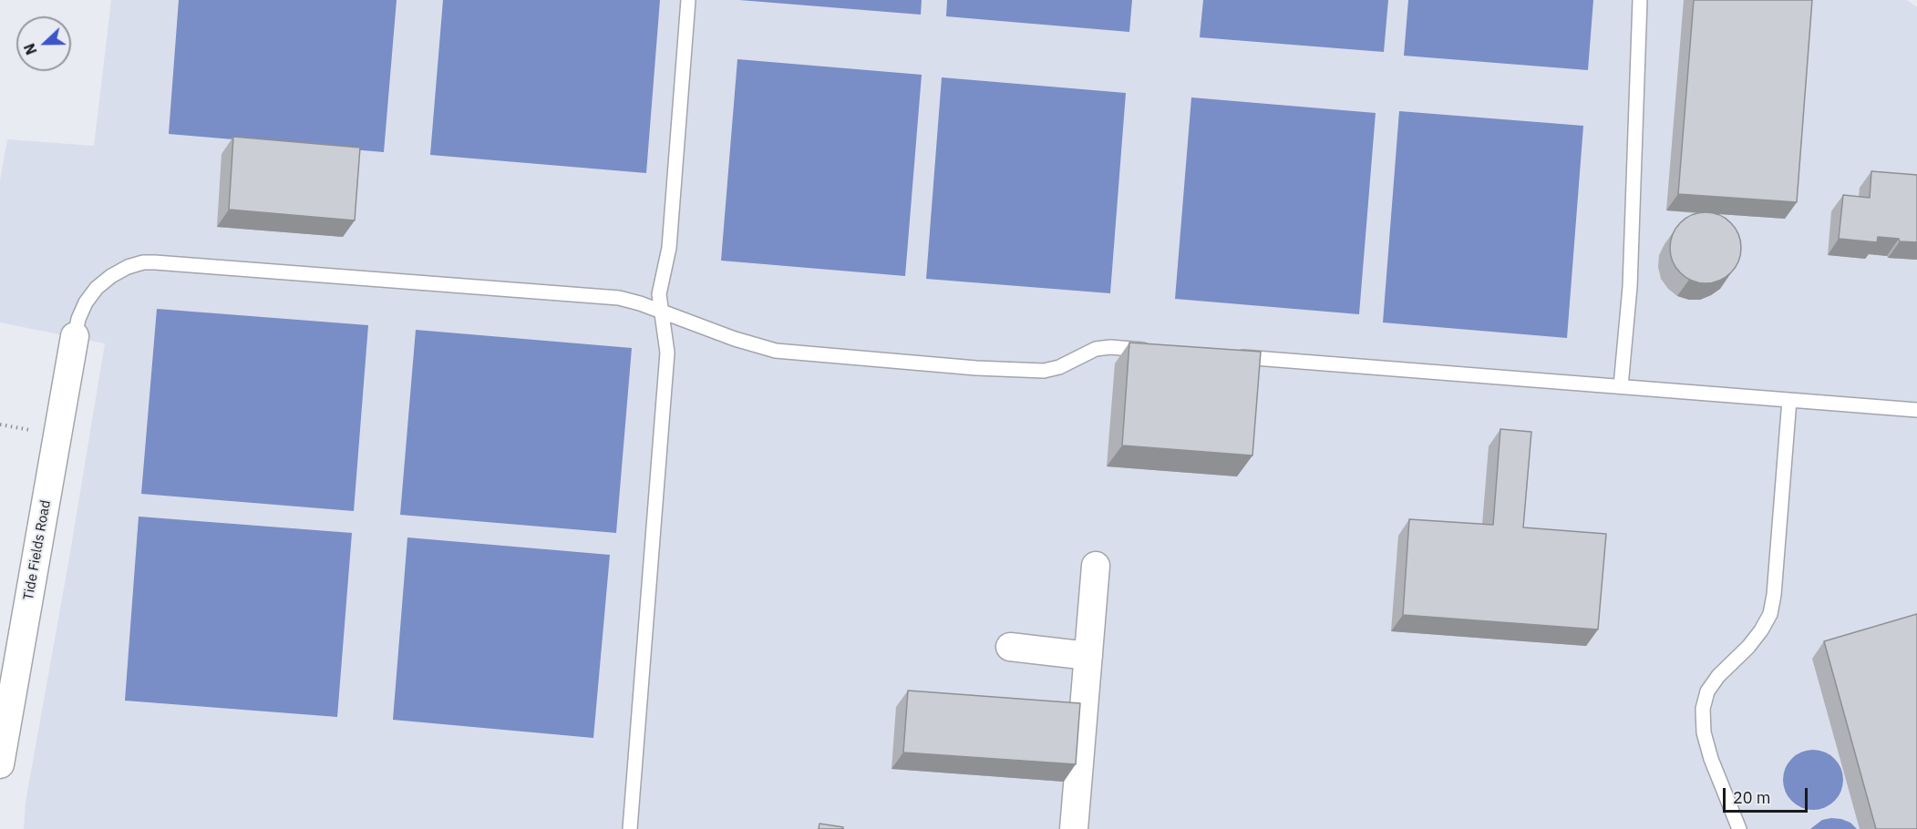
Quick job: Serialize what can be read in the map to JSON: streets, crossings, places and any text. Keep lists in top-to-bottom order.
{
  "streets": {
    "street": ["Tide Fields Road"]
  },
  "scale_bar": "20 m",
  "north": "left"
}
